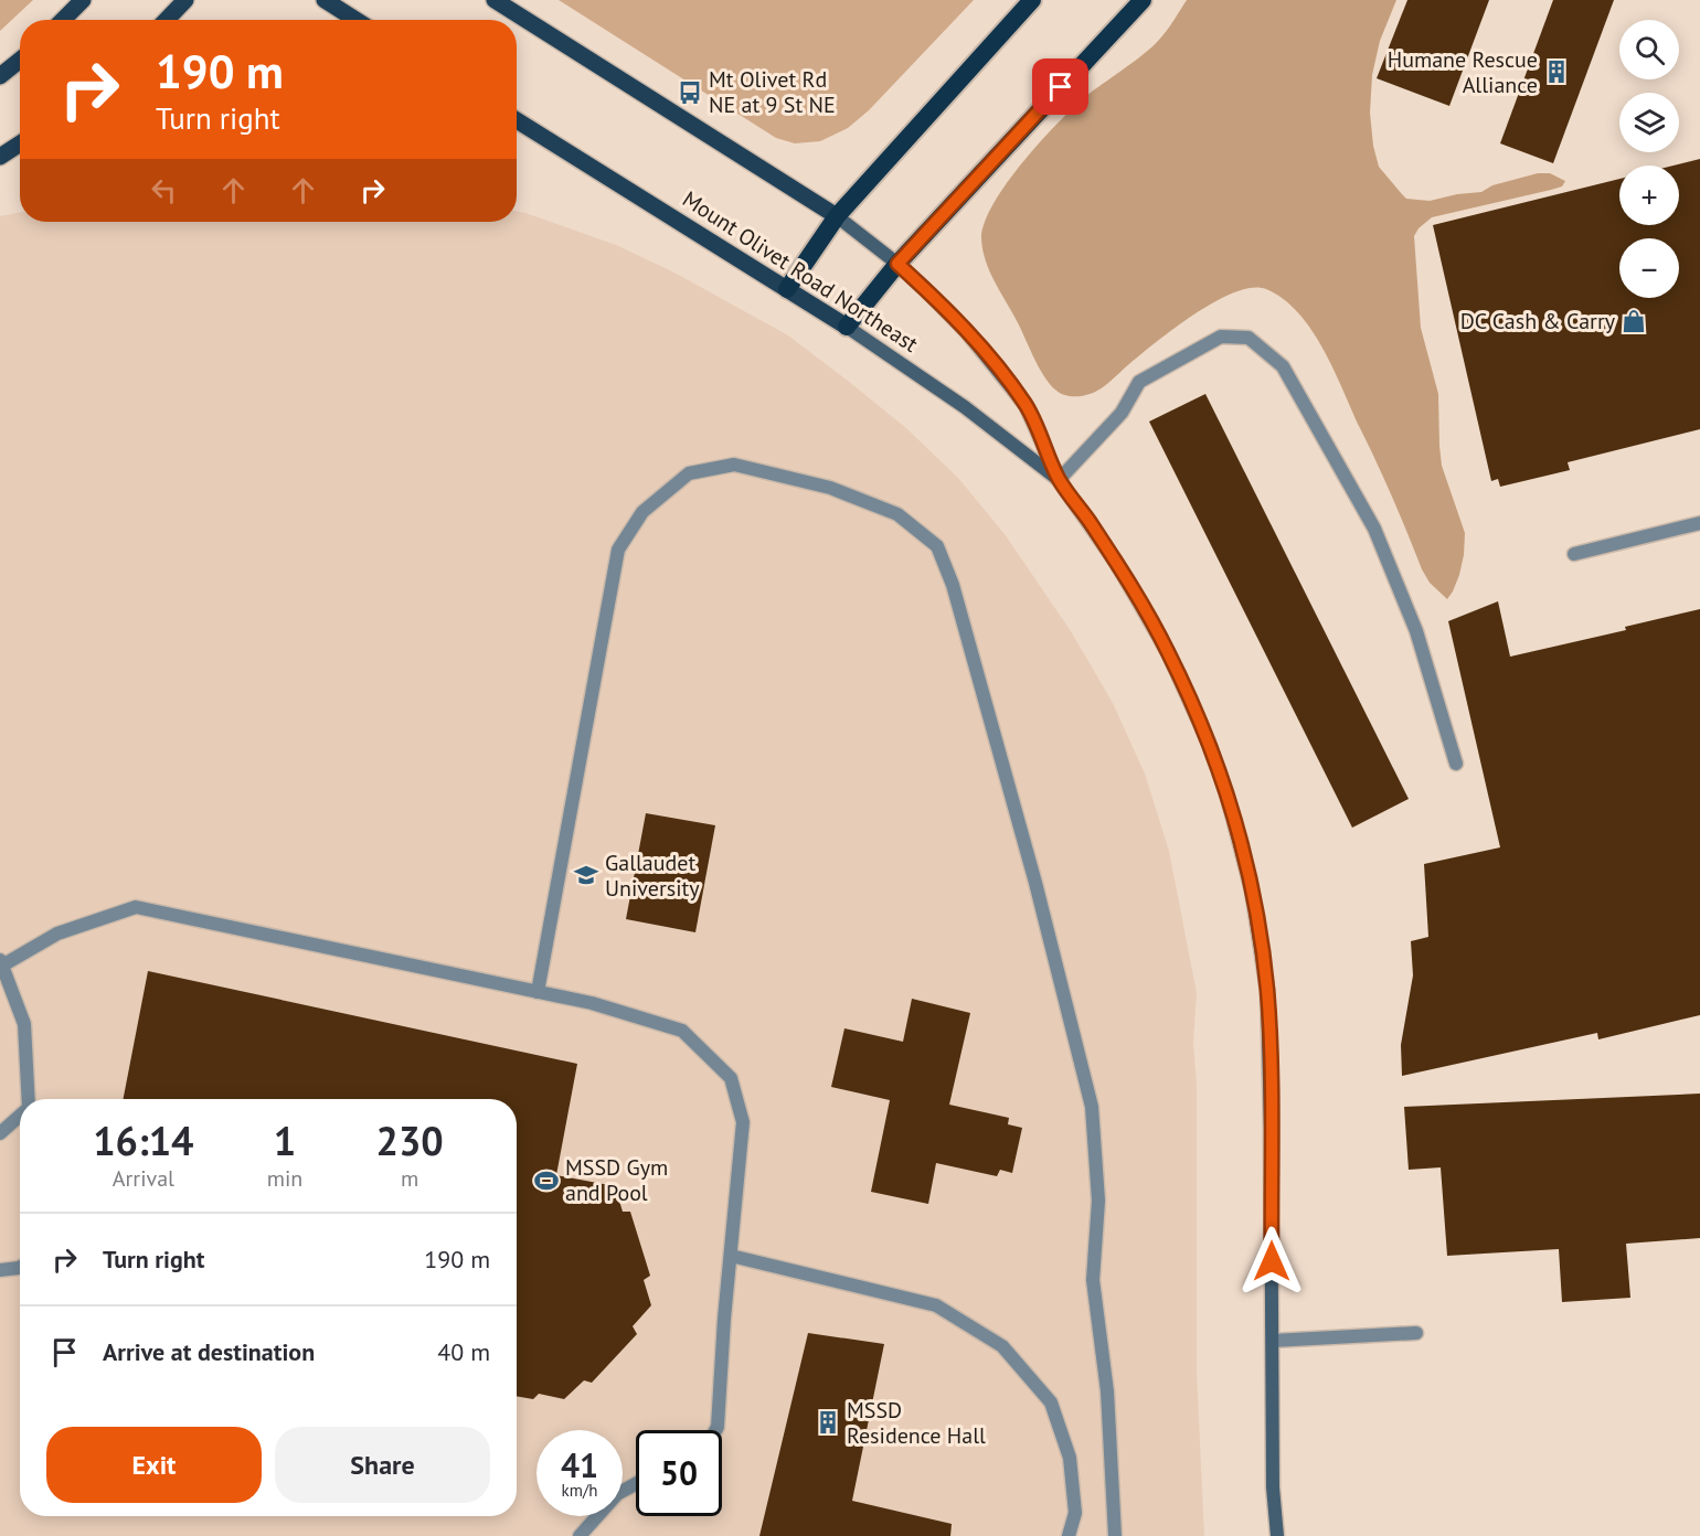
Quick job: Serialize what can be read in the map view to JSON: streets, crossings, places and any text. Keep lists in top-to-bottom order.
{
  "streets": {
    "main road": ["Mount Olivet Road Northeast"]
  },
  "places": {
    "building": ["Humane Rescue Alliance", "MSSD Residence Hall"],
    "bus stop": ["Mt Olivet Rd NE at 9 St NE"],
    "shop": ["DC Cash & Carry"],
    "school or university": ["Gallaudet University"],
    "sports": ["MSSD Gym and Pool"]
  },
  "page": {
    "map_buttons": ["+", "−"],
    "turn": ["190 m", "Turn right"],
    "eta": [
      "16:14",
      "Arrival",
      "1",
      "min",
      "230",
      "m"
    ],
    "list": [
      {
        "name": "Turn right",
        "value": "190 m"
      },
      {
        "name": "Arrive at destination",
        "value": "40 m"
      }
    ],
    "buttons": ["Exit", "Share"],
    "speed": "41 km/h",
    "limit": "50"
  }
}
